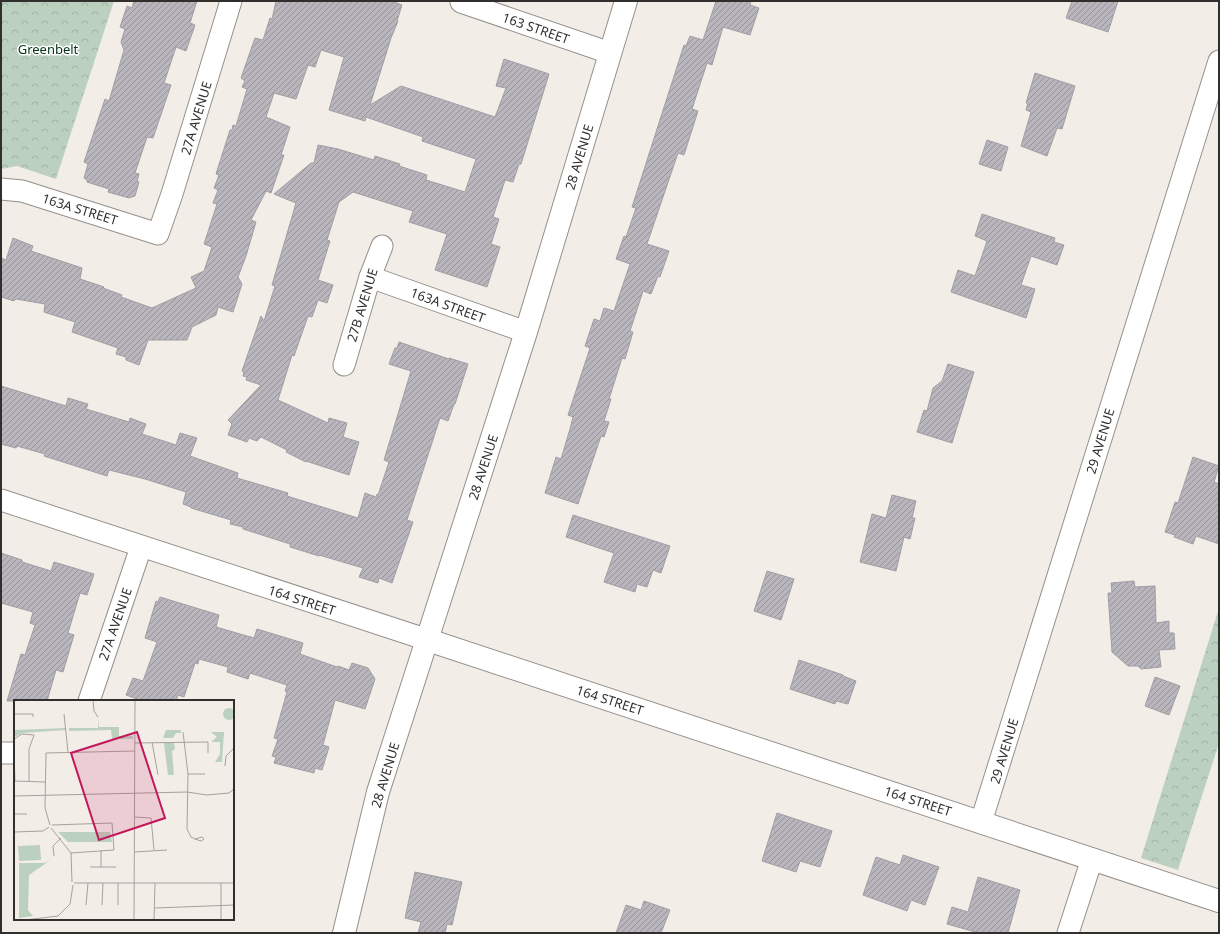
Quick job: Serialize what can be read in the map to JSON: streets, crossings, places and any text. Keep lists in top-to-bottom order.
{
  "streets": {
    "street": [
      "163 STREET",
      "27A AVENUE",
      "28 AVENUE",
      "163A STREET",
      "27B AVENUE",
      "29 AVENUE",
      "164 STREET"
    ]
  },
  "crossings": [
    ["163 STREET", "28 AVENUE"],
    ["27A AVENUE", "163A STREET"],
    ["27A AVENUE", "164 STREET"],
    ["28 AVENUE", "163A STREET"],
    ["28 AVENUE", "164 STREET"],
    ["163A STREET", "27B AVENUE"],
    ["29 AVENUE", "164 STREET"]
  ],
  "parks": ["Greenbelt"]
}
